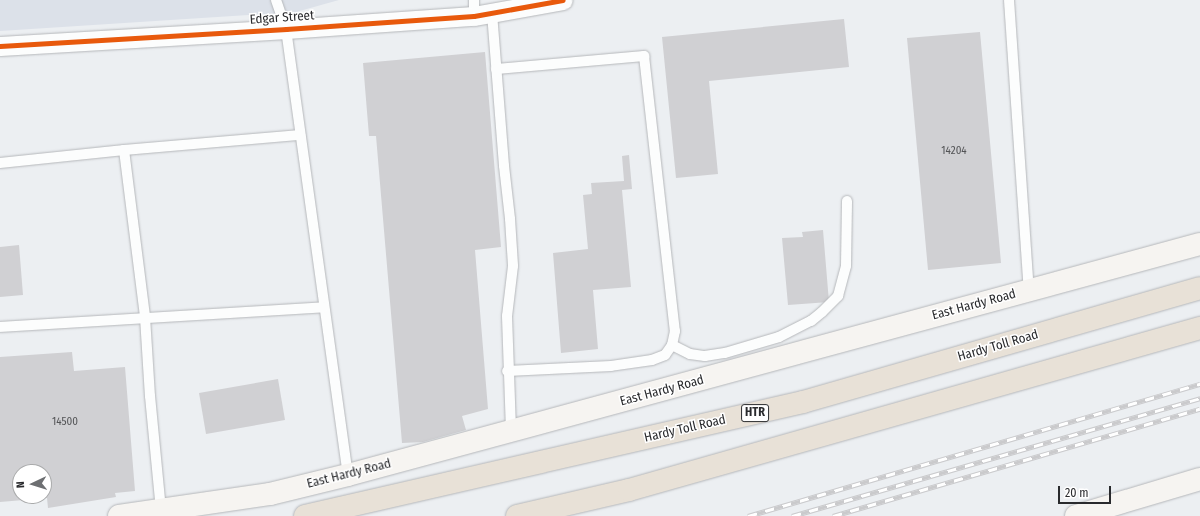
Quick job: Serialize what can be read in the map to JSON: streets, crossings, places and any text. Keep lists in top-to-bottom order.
{
  "streets": {
    "highway": ["Hardy Toll Road", "HTR"],
    "main road": ["East Hardy Road"],
    "street": ["Edgar Street"]
  },
  "house_numbers": ["14204", "14500"],
  "scale_bar": "20 m",
  "north": "left"
}
